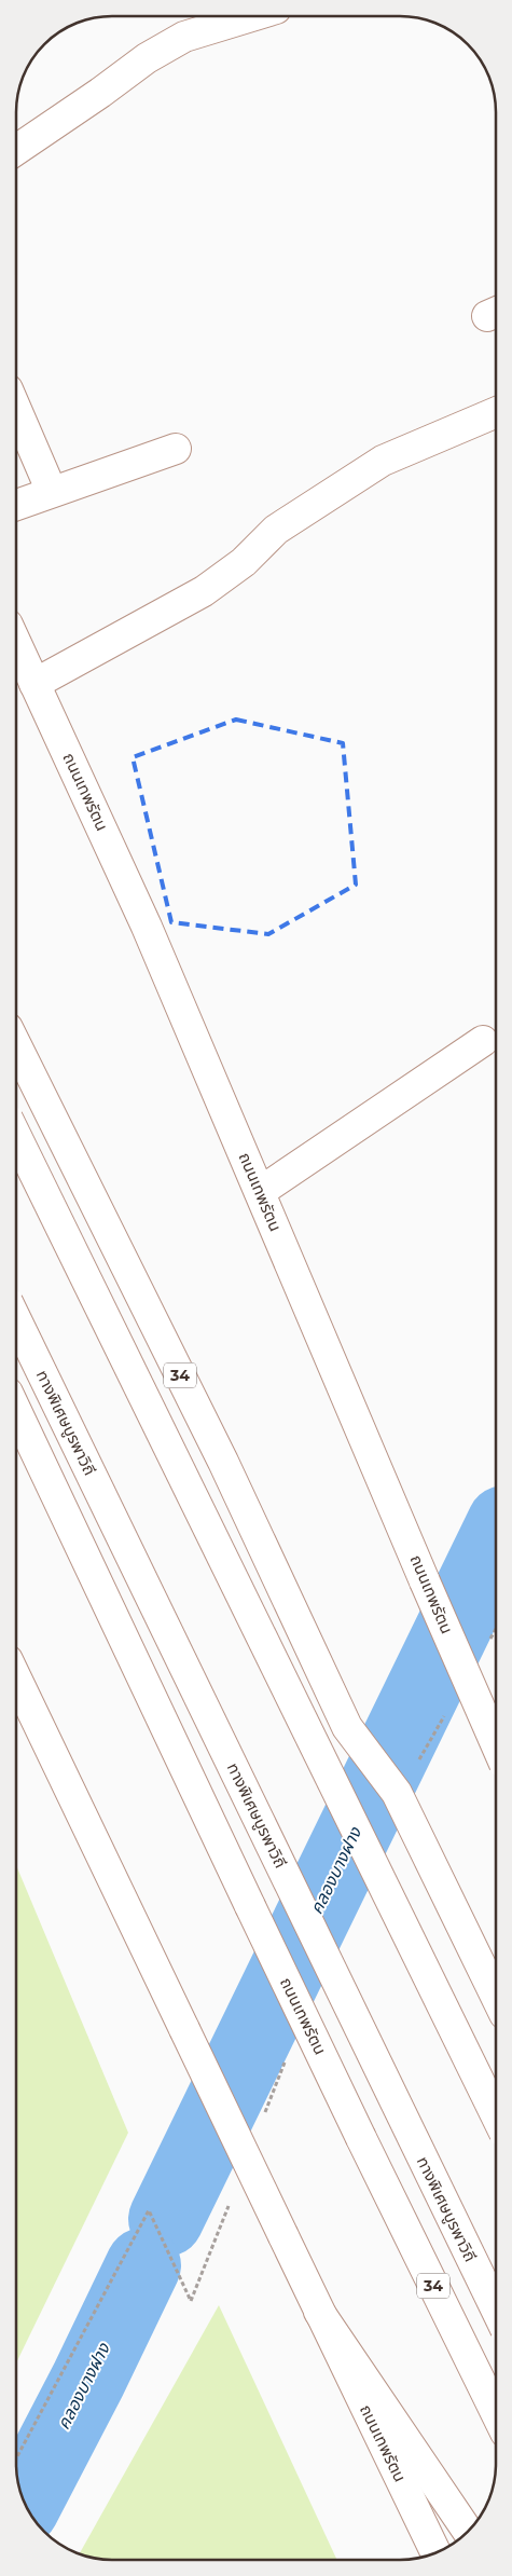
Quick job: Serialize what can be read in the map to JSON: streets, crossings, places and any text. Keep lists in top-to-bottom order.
{
  "streets": {
    "main road": ["ถนนเทพรัตน", "34", "ทางพิเศษบูรพาวิถี"]
  },
  "water": ["คลองบางฝาง"]
}
